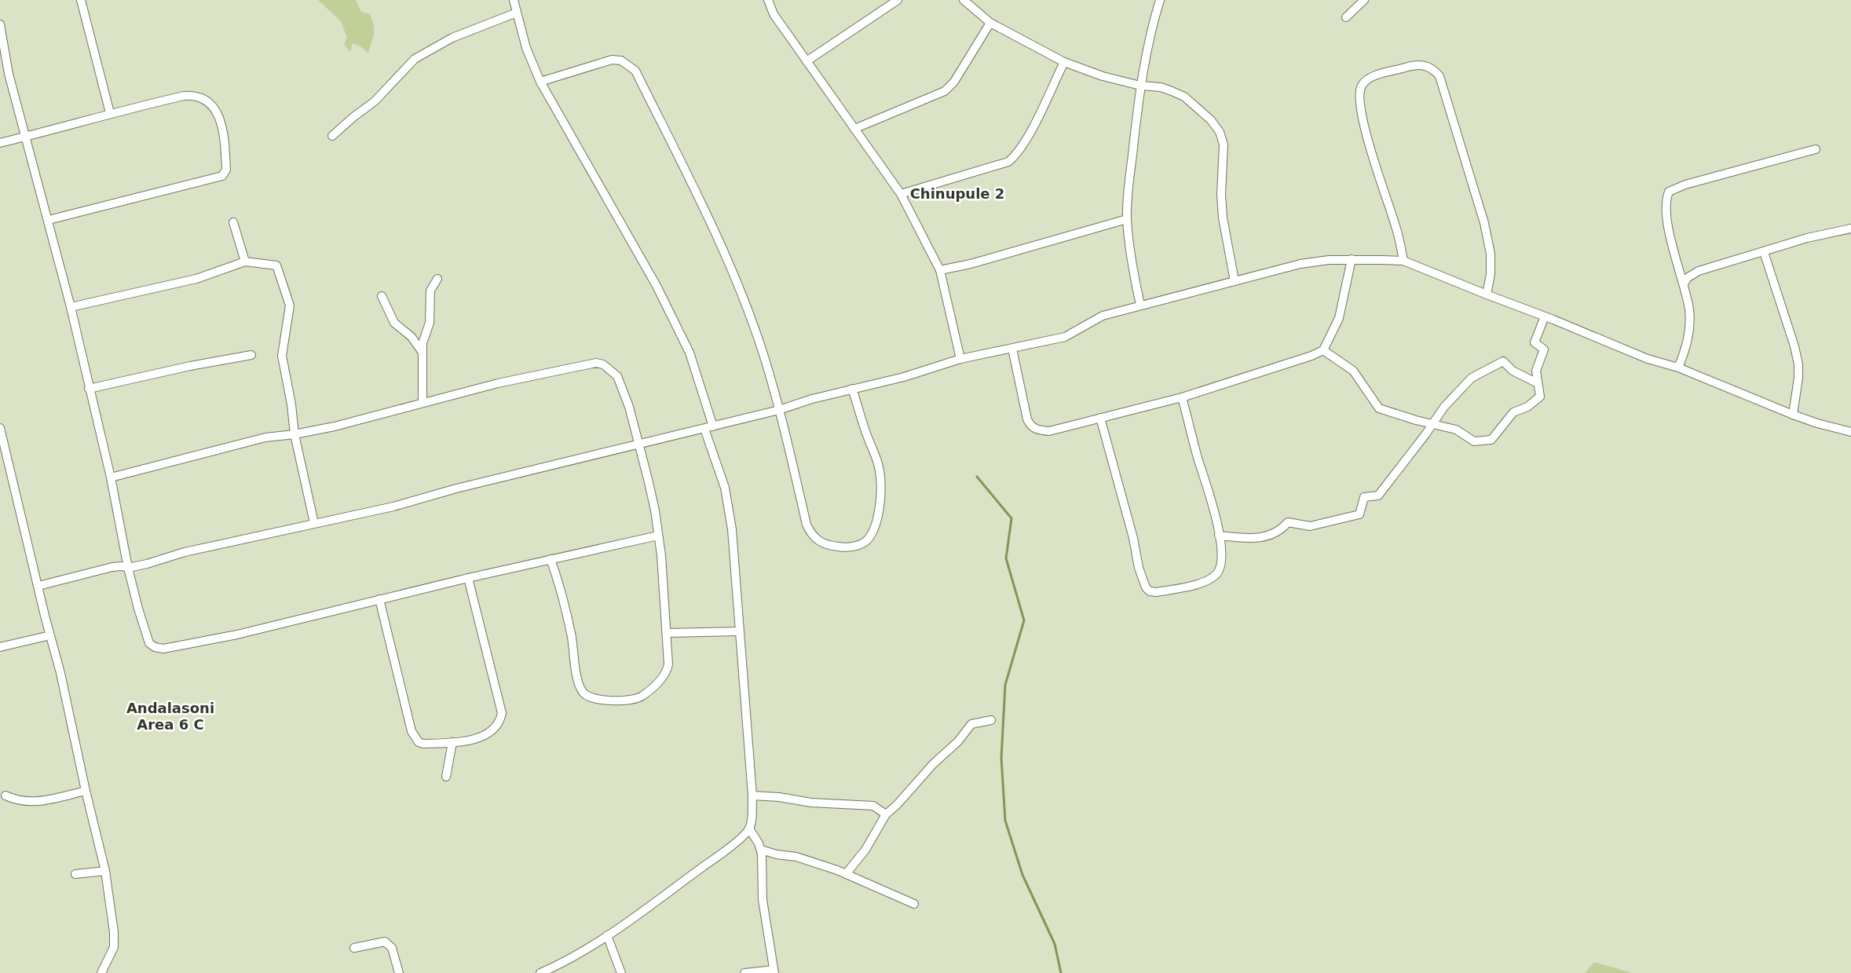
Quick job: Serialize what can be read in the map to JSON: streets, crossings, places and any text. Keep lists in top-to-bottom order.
{
  "districts": ["Chinupule 2", "Andalasoni Area 6 C"]
}
